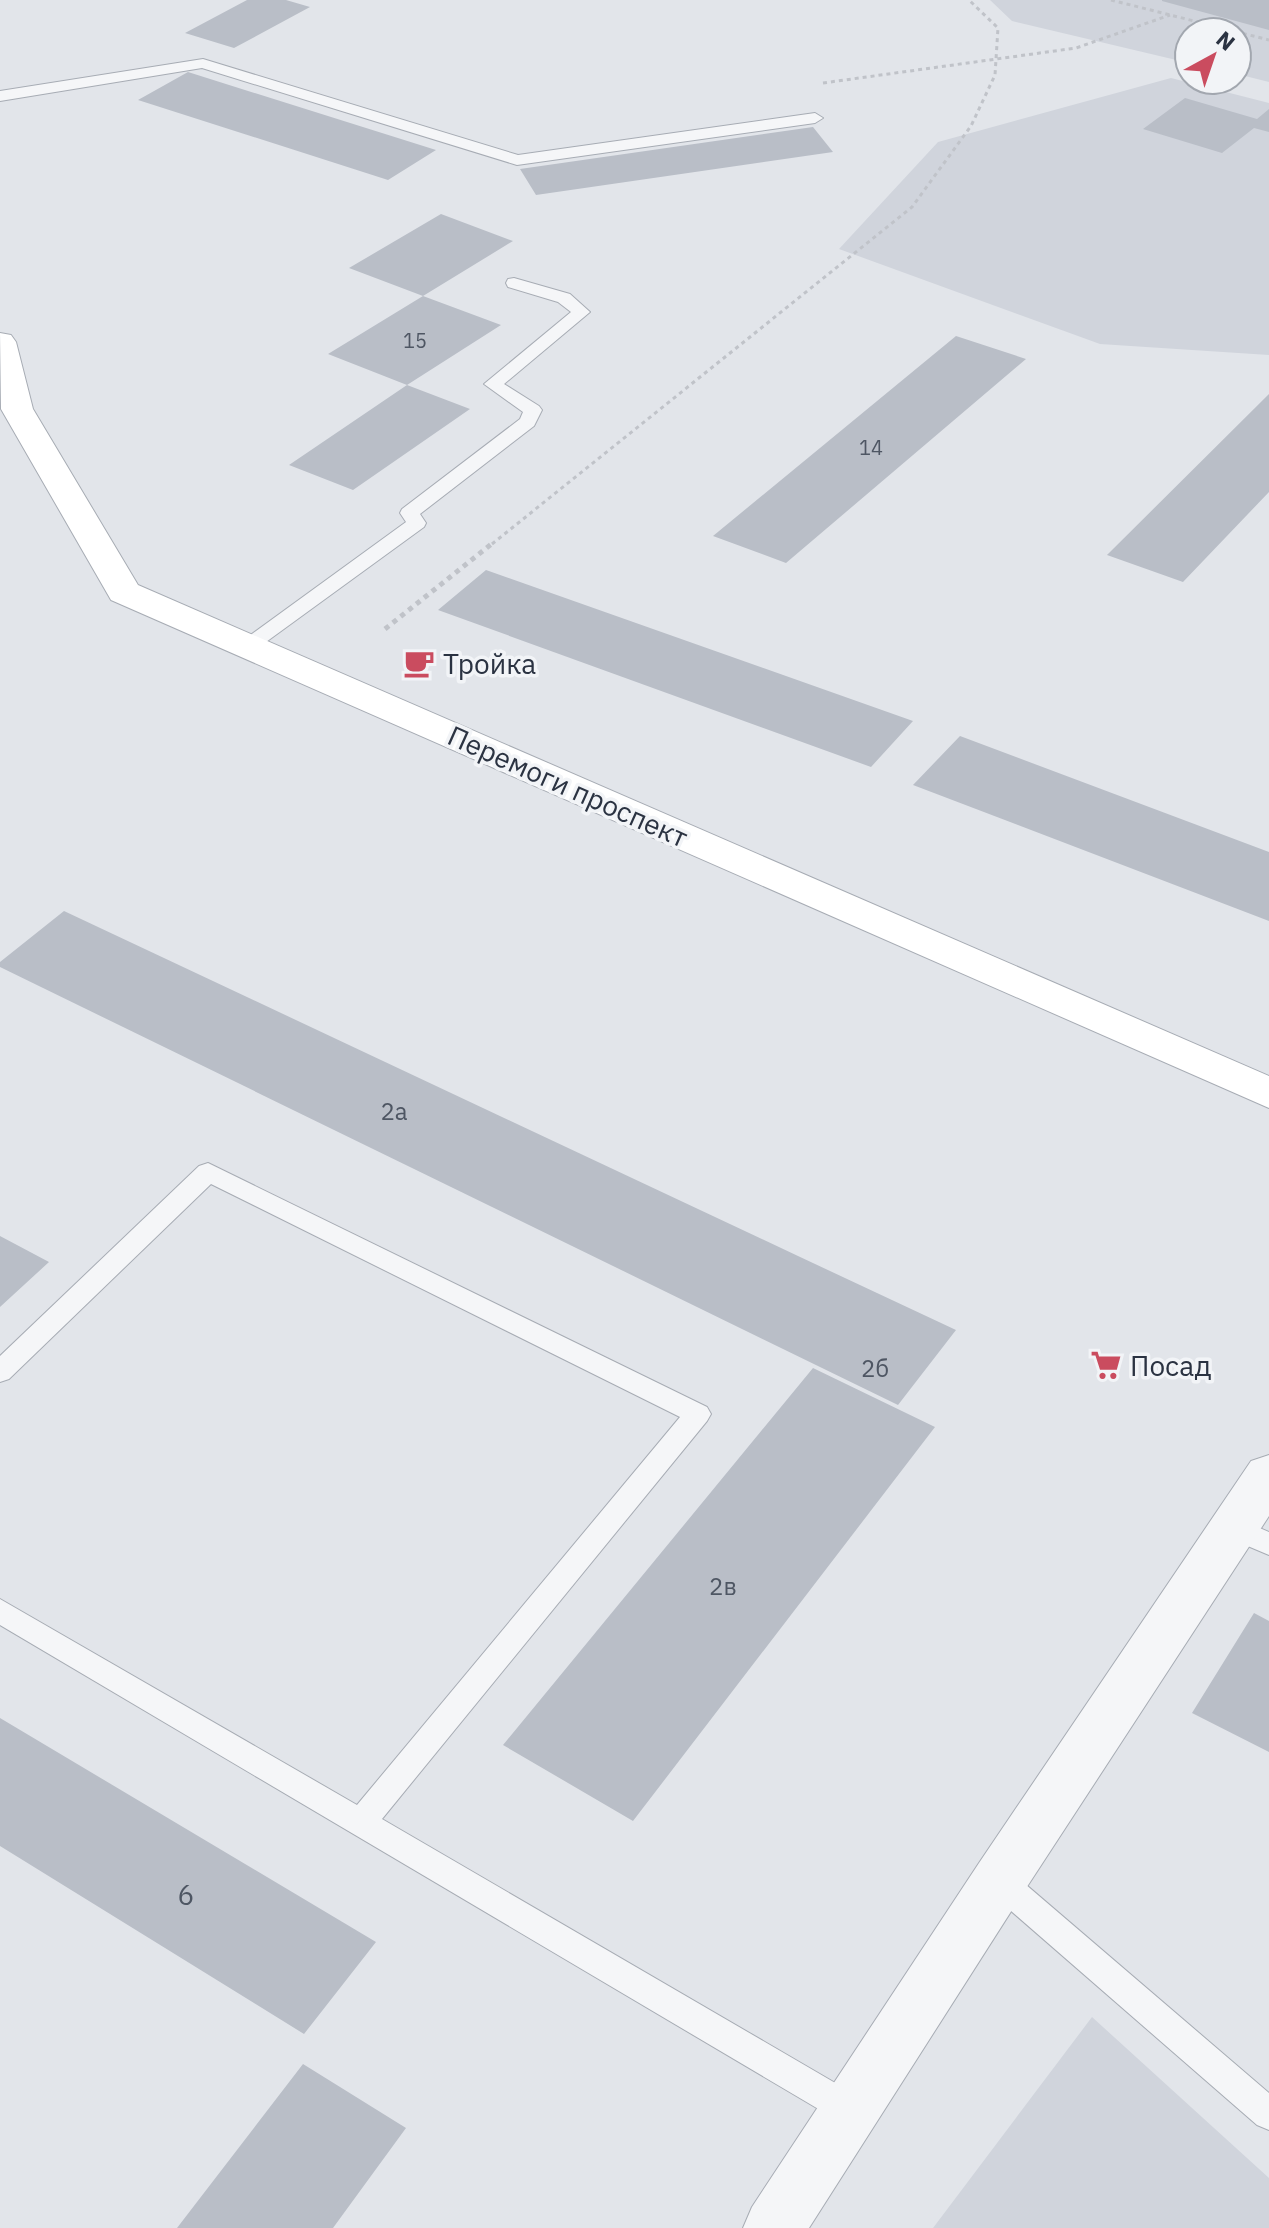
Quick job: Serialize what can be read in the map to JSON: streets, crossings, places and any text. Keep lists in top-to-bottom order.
{
  "streets": {
    "street": ["Перемоги проспект"]
  },
  "places": {
    "cafe": ["Тройка"],
    "supermarket": ["Посад"]
  },
  "house_numbers": [
    "15",
    "14",
    "2а",
    "2б",
    "2в",
    "6"
  ],
  "north": "top right"
}
